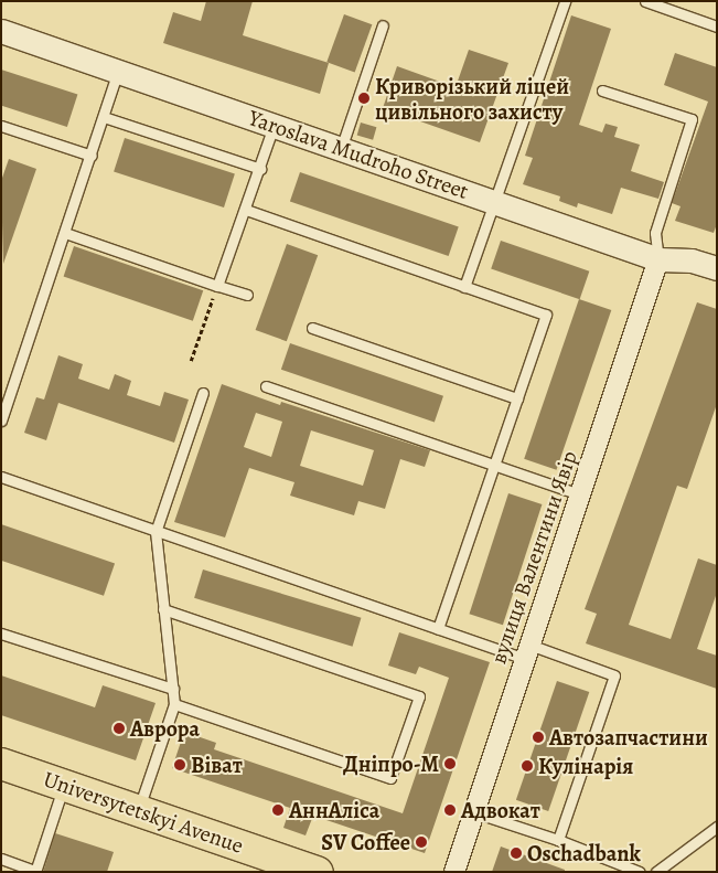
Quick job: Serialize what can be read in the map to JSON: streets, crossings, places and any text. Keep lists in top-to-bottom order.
{
  "streets": {
    "main road": ["Universytetskyi Avenue"],
    "street": ["Yaroslava Mudroho Street", "вулиця Валентини Явір"]
  },
  "crossings": [
    ["Yaroslava Mudroho Street", "вулиця Валентини Явір"]
  ],
  "places": [
    "Криворізький ліцей цивільного захисту",
    "Аврора",
    "Автозапчастини",
    "Дніпро-М",
    "Віват",
    "Кулінарія",
    "АннАліса",
    "Адвокат",
    "SV Coffee",
    "Oschadbank"
  ]
}
